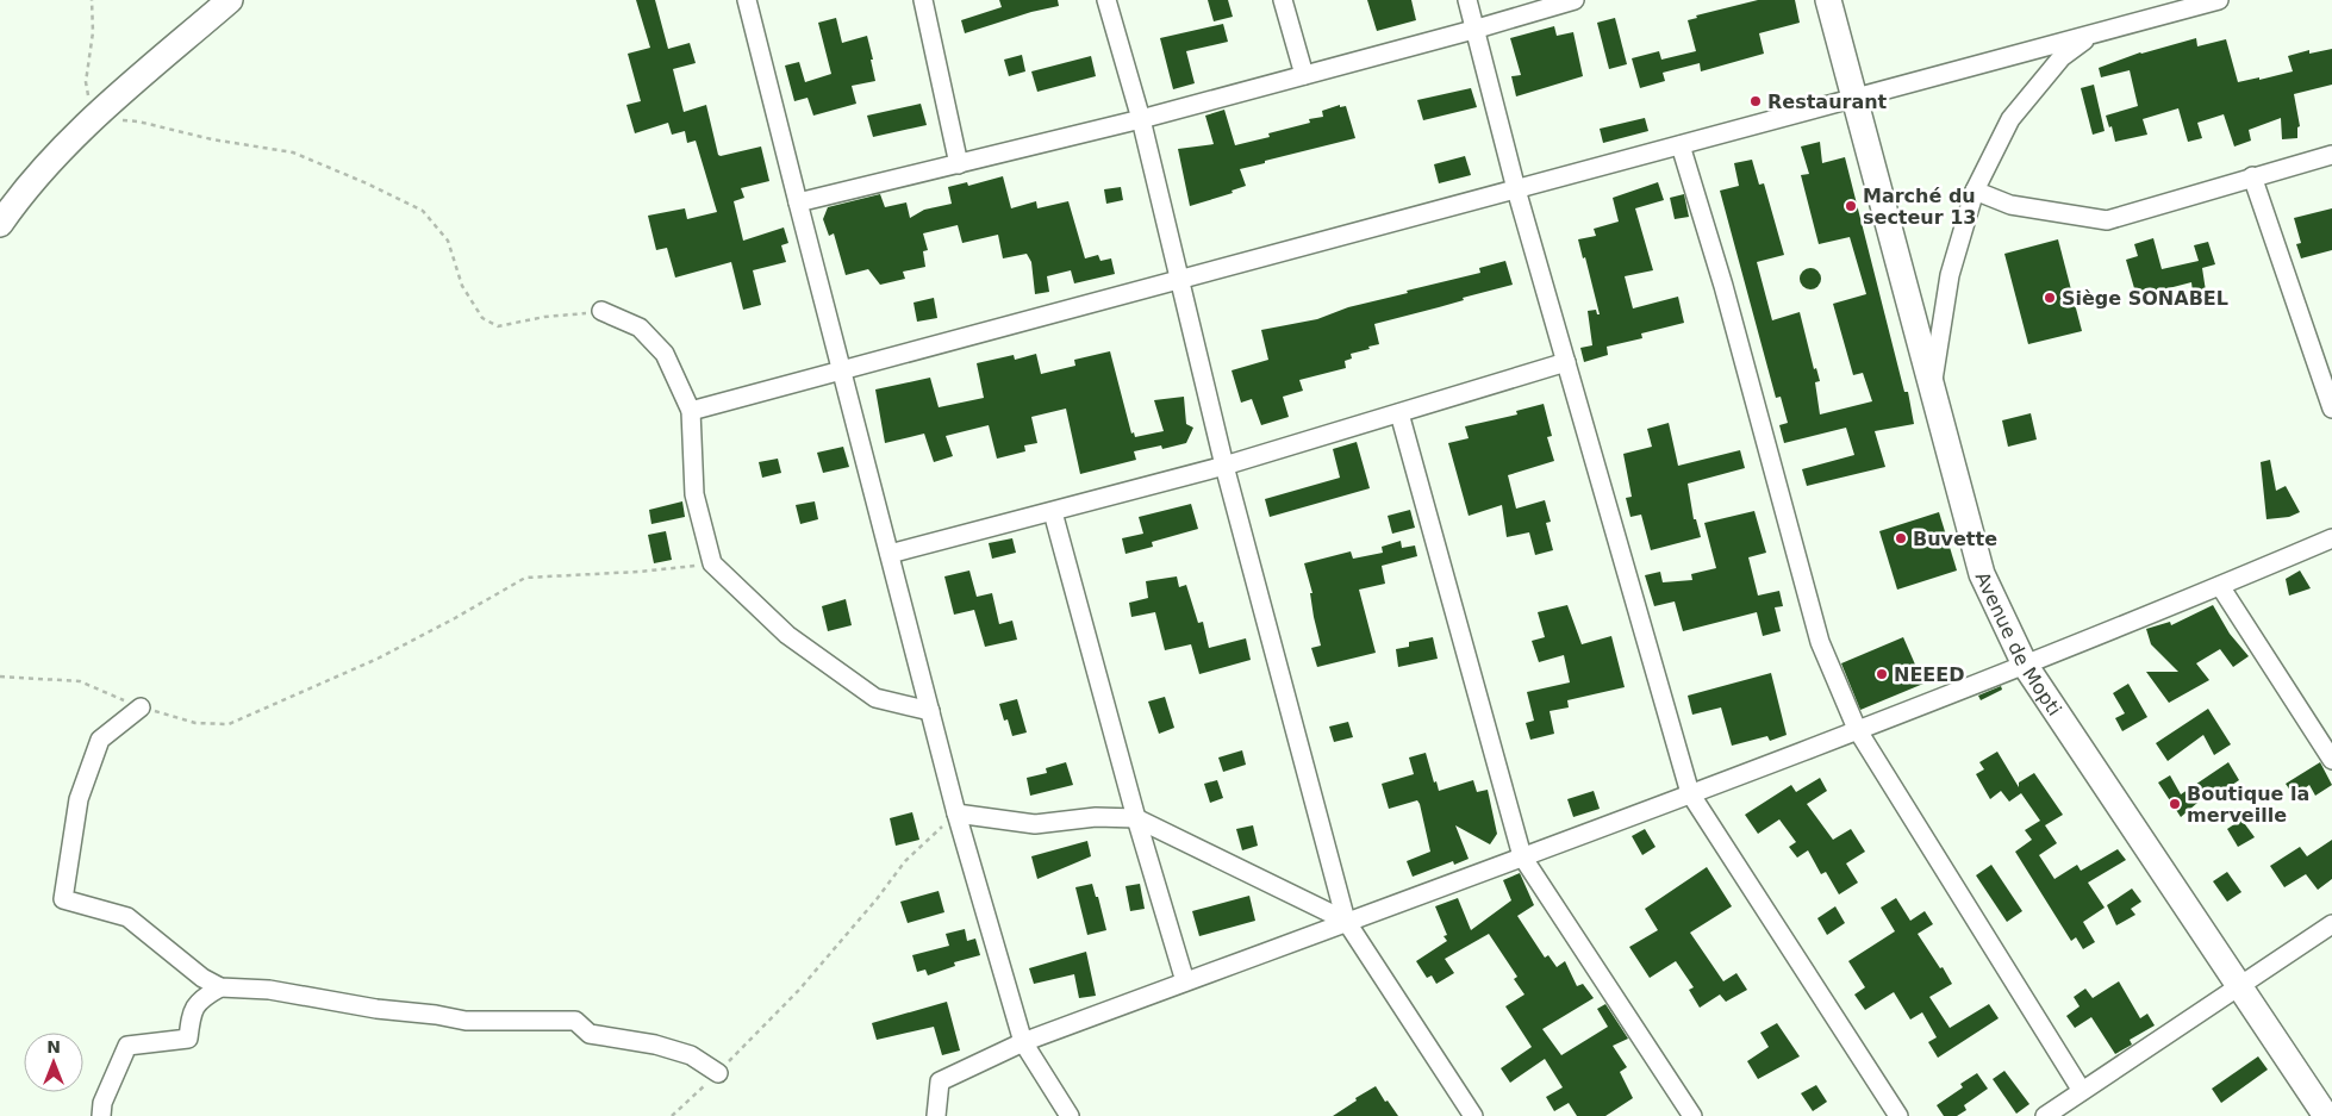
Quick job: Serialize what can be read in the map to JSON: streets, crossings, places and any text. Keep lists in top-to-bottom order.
{
  "streets": {
    "street": ["Avenue de Mopti"]
  },
  "places": [
    "Restaurant",
    "Marché du secteur 13",
    "Siège SONABEL",
    "Buvette",
    "NEEED",
    "Boutique la merveille"
  ],
  "north": "top"
}
